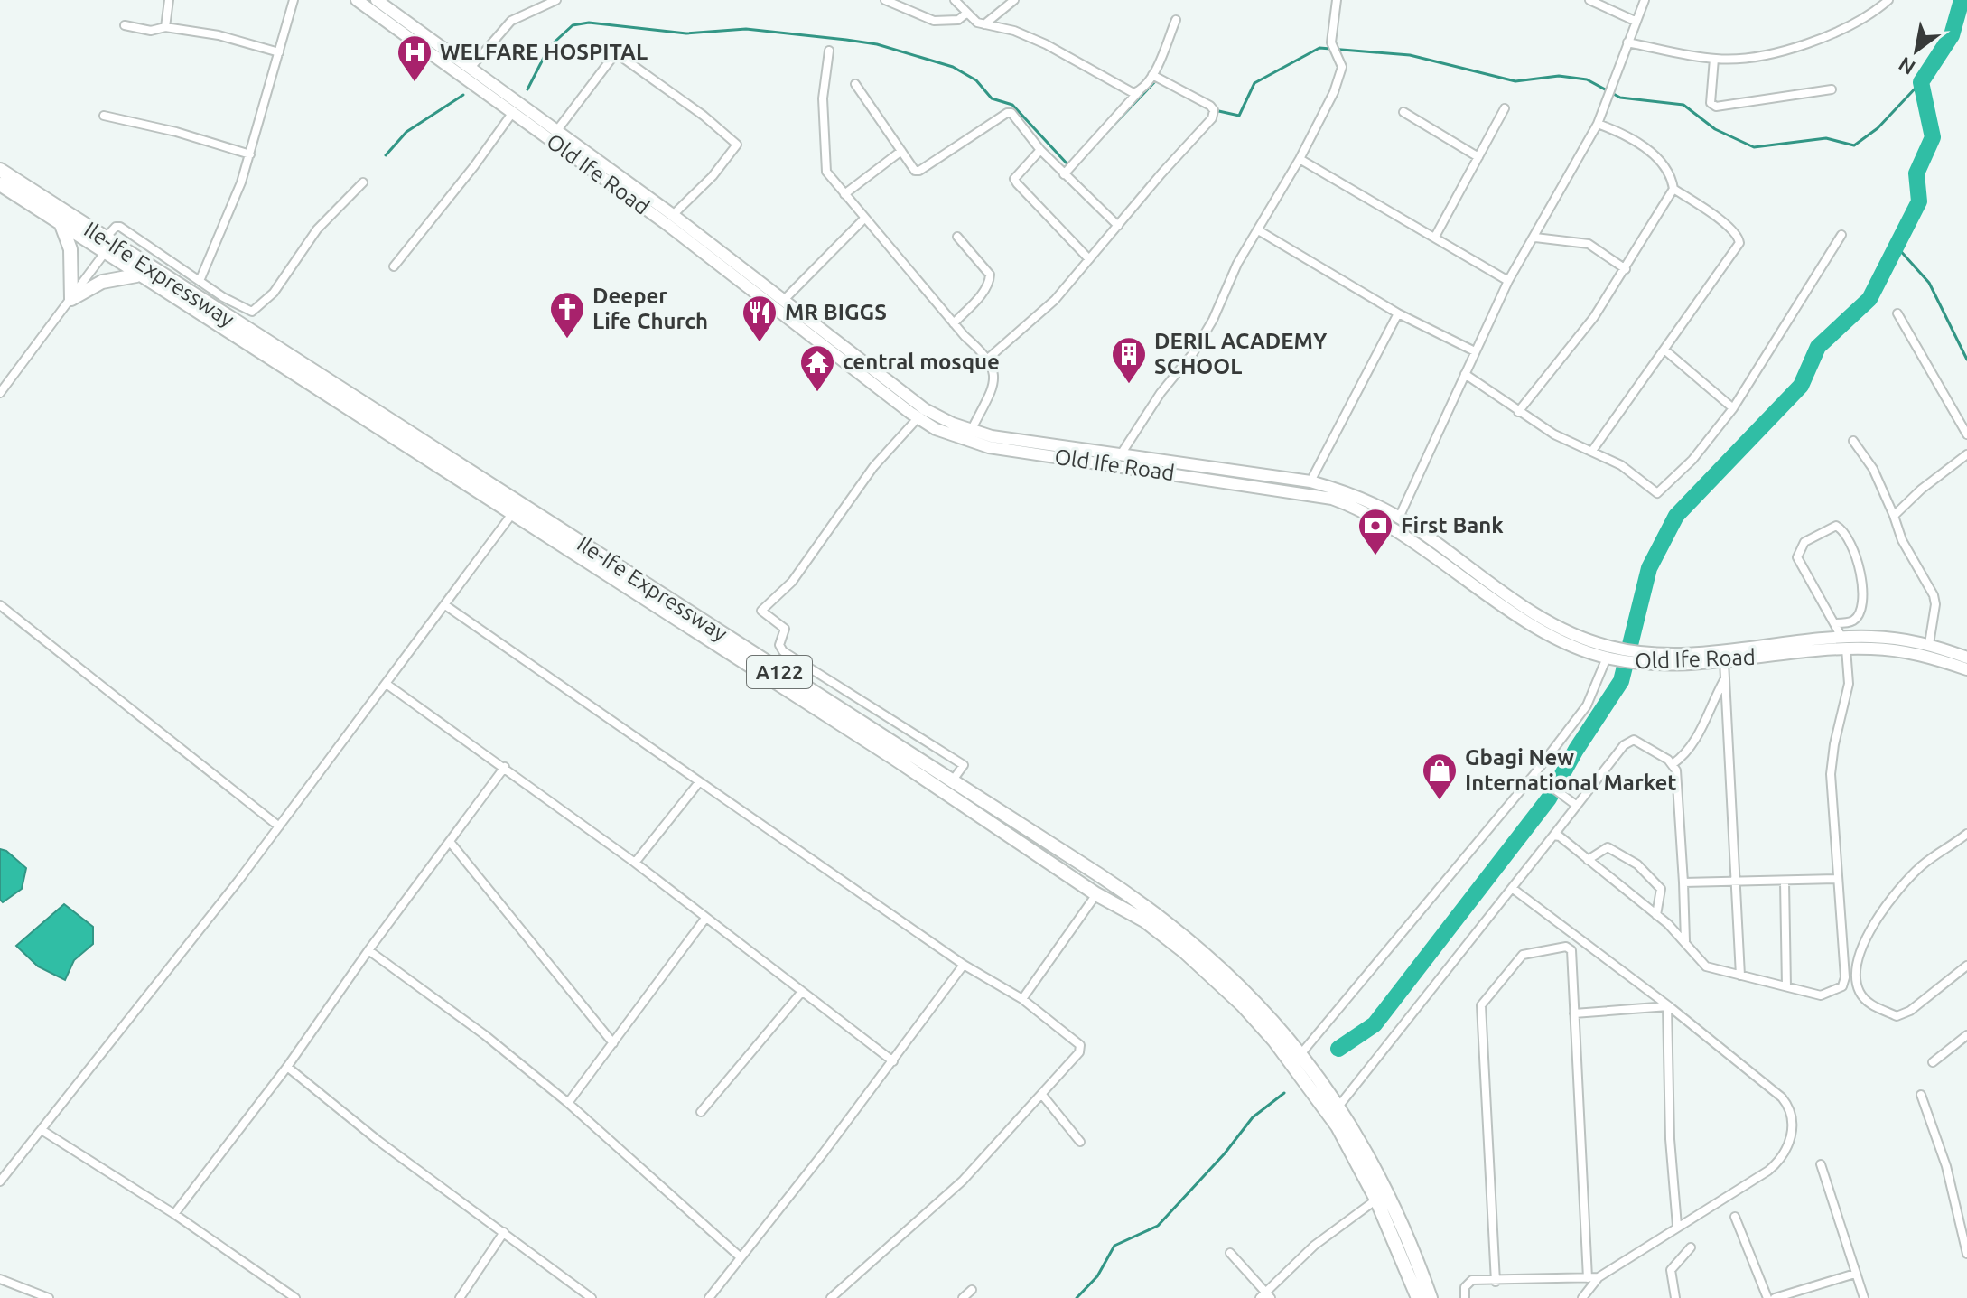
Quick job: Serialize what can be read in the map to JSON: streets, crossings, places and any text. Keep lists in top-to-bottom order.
{
  "streets": {
    "highway": ["Ile-Ife Expressway", "A122"],
    "main road": ["Old Ife Road"]
  },
  "places": {
    "hospital": ["WELFARE HOSPITAL"],
    "church": ["Deeper Life Church"],
    "restaurant": ["MR BIGGS"],
    "building": ["DERIL ACADEMY SCHOOL"],
    "temple": ["central mosque"],
    "bank": ["First Bank"],
    "shop": ["Gbagi New International Market"]
  },
  "north": "bottom left"
}
